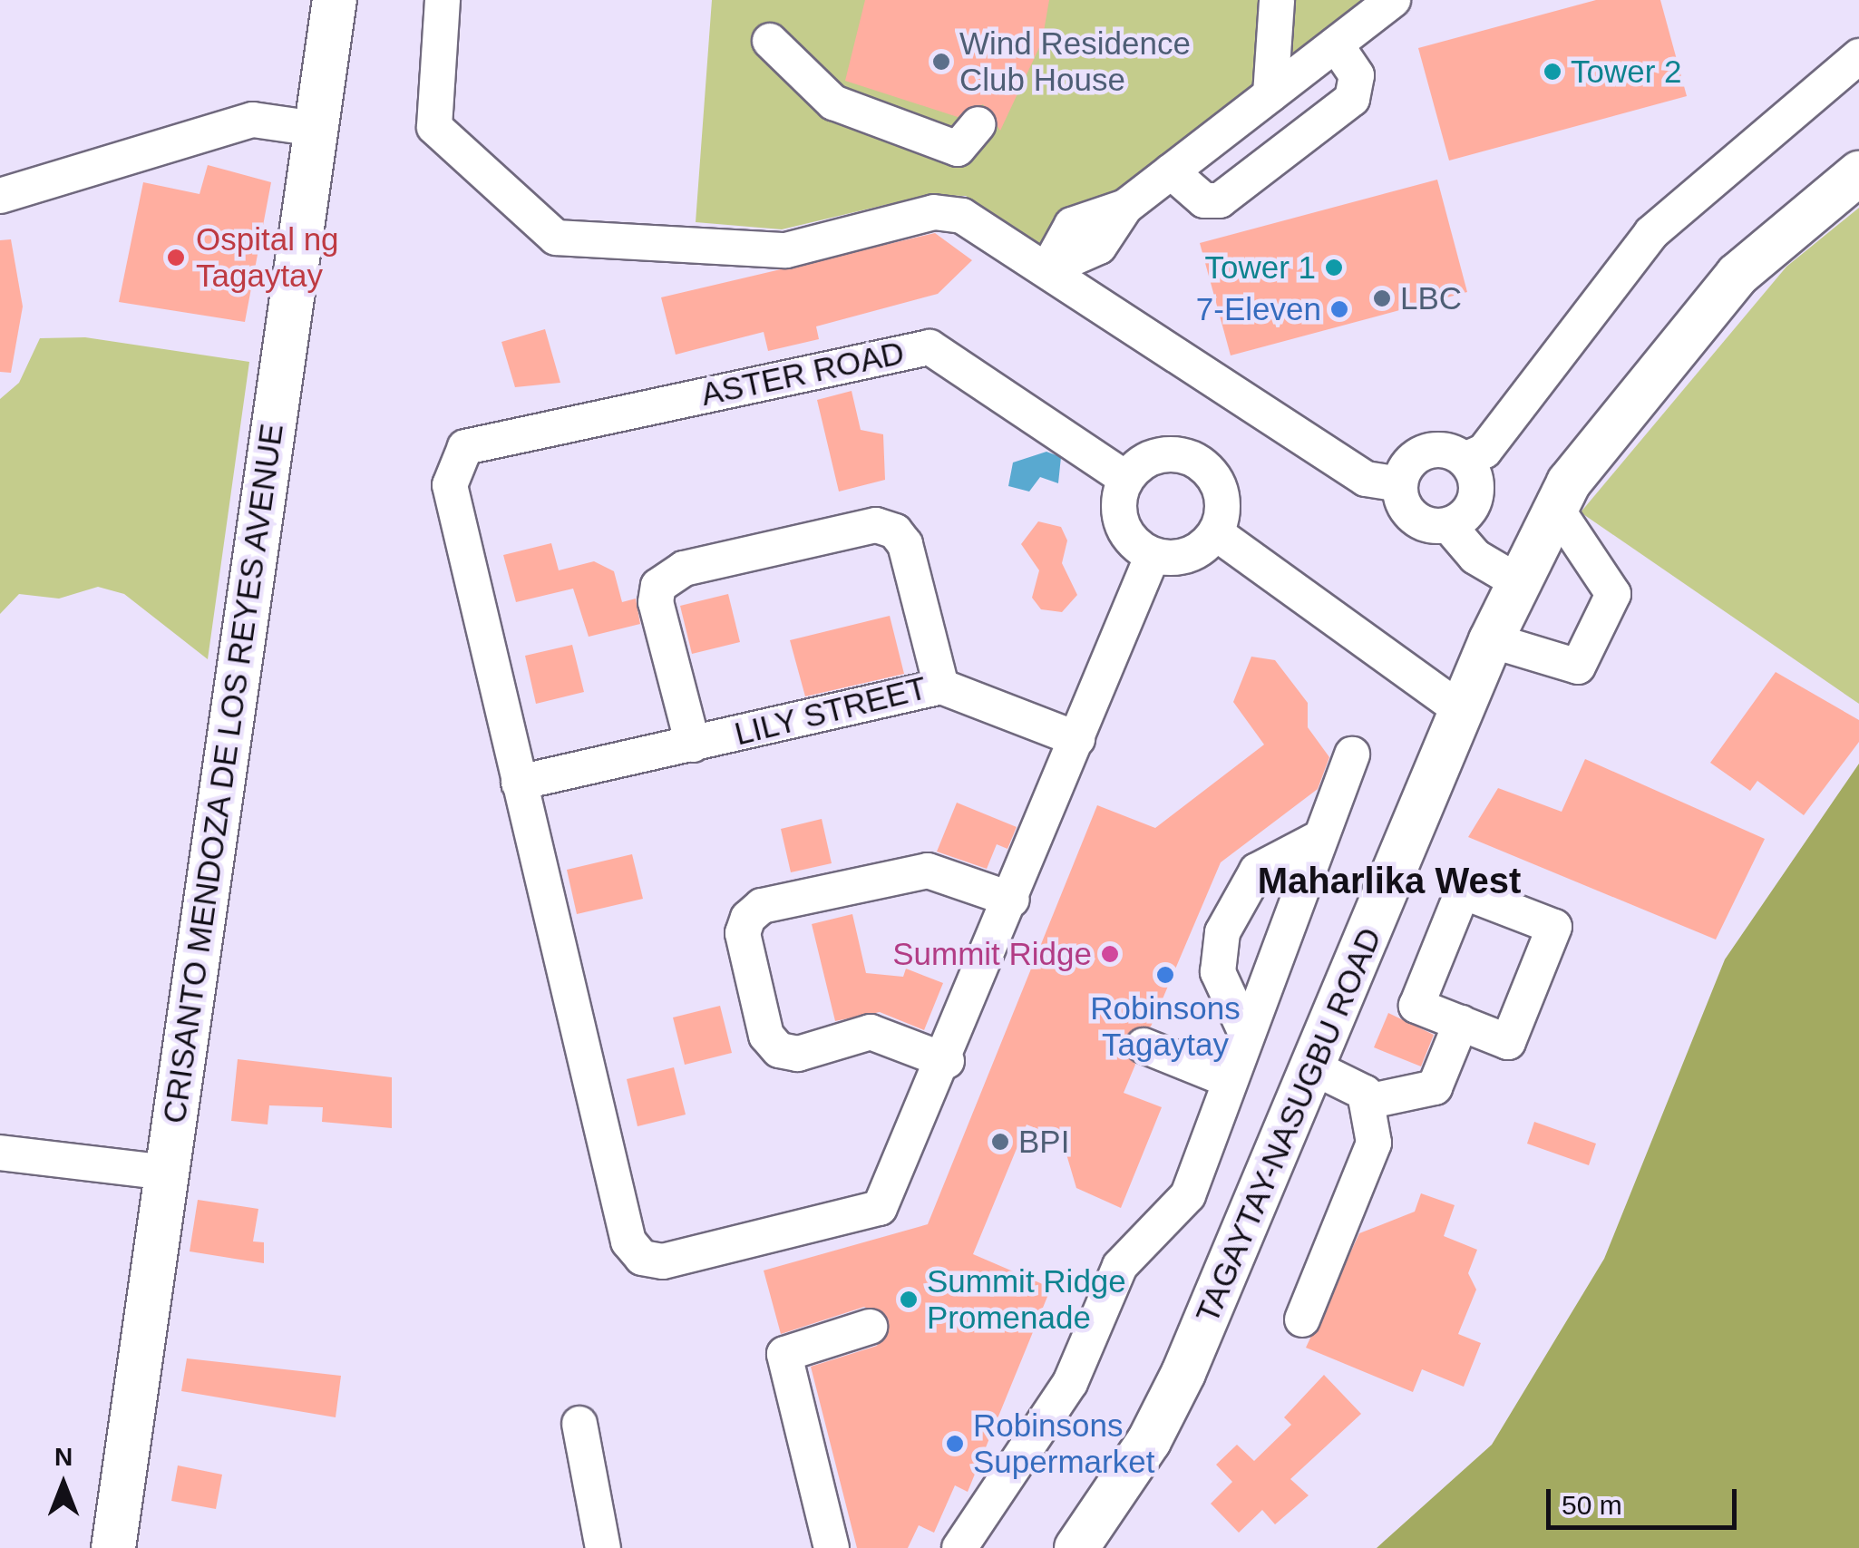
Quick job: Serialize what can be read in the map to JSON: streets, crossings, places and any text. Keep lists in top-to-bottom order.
{
  "streets": {
    "main road": ["CRISANTO MENDOZA DE LOS REYES AVENUE", "TAGAYTAY-NASUGBU ROAD"],
    "street": ["ASTER ROAD", "LILY STREET"]
  },
  "districts": ["Maharlika West"],
  "places": [
    "Wind Residence Club House",
    "Tower 2",
    "Ospital ng Tagaytay",
    "Tower 1",
    "LBC",
    "7-Eleven",
    "Summit Ridge",
    "Robinsons Tagaytay",
    "BPI",
    "Summit Ridge Promenade",
    "Robinsons Supermarket"
  ],
  "scale_bar": "50 m",
  "north": "top"
}
